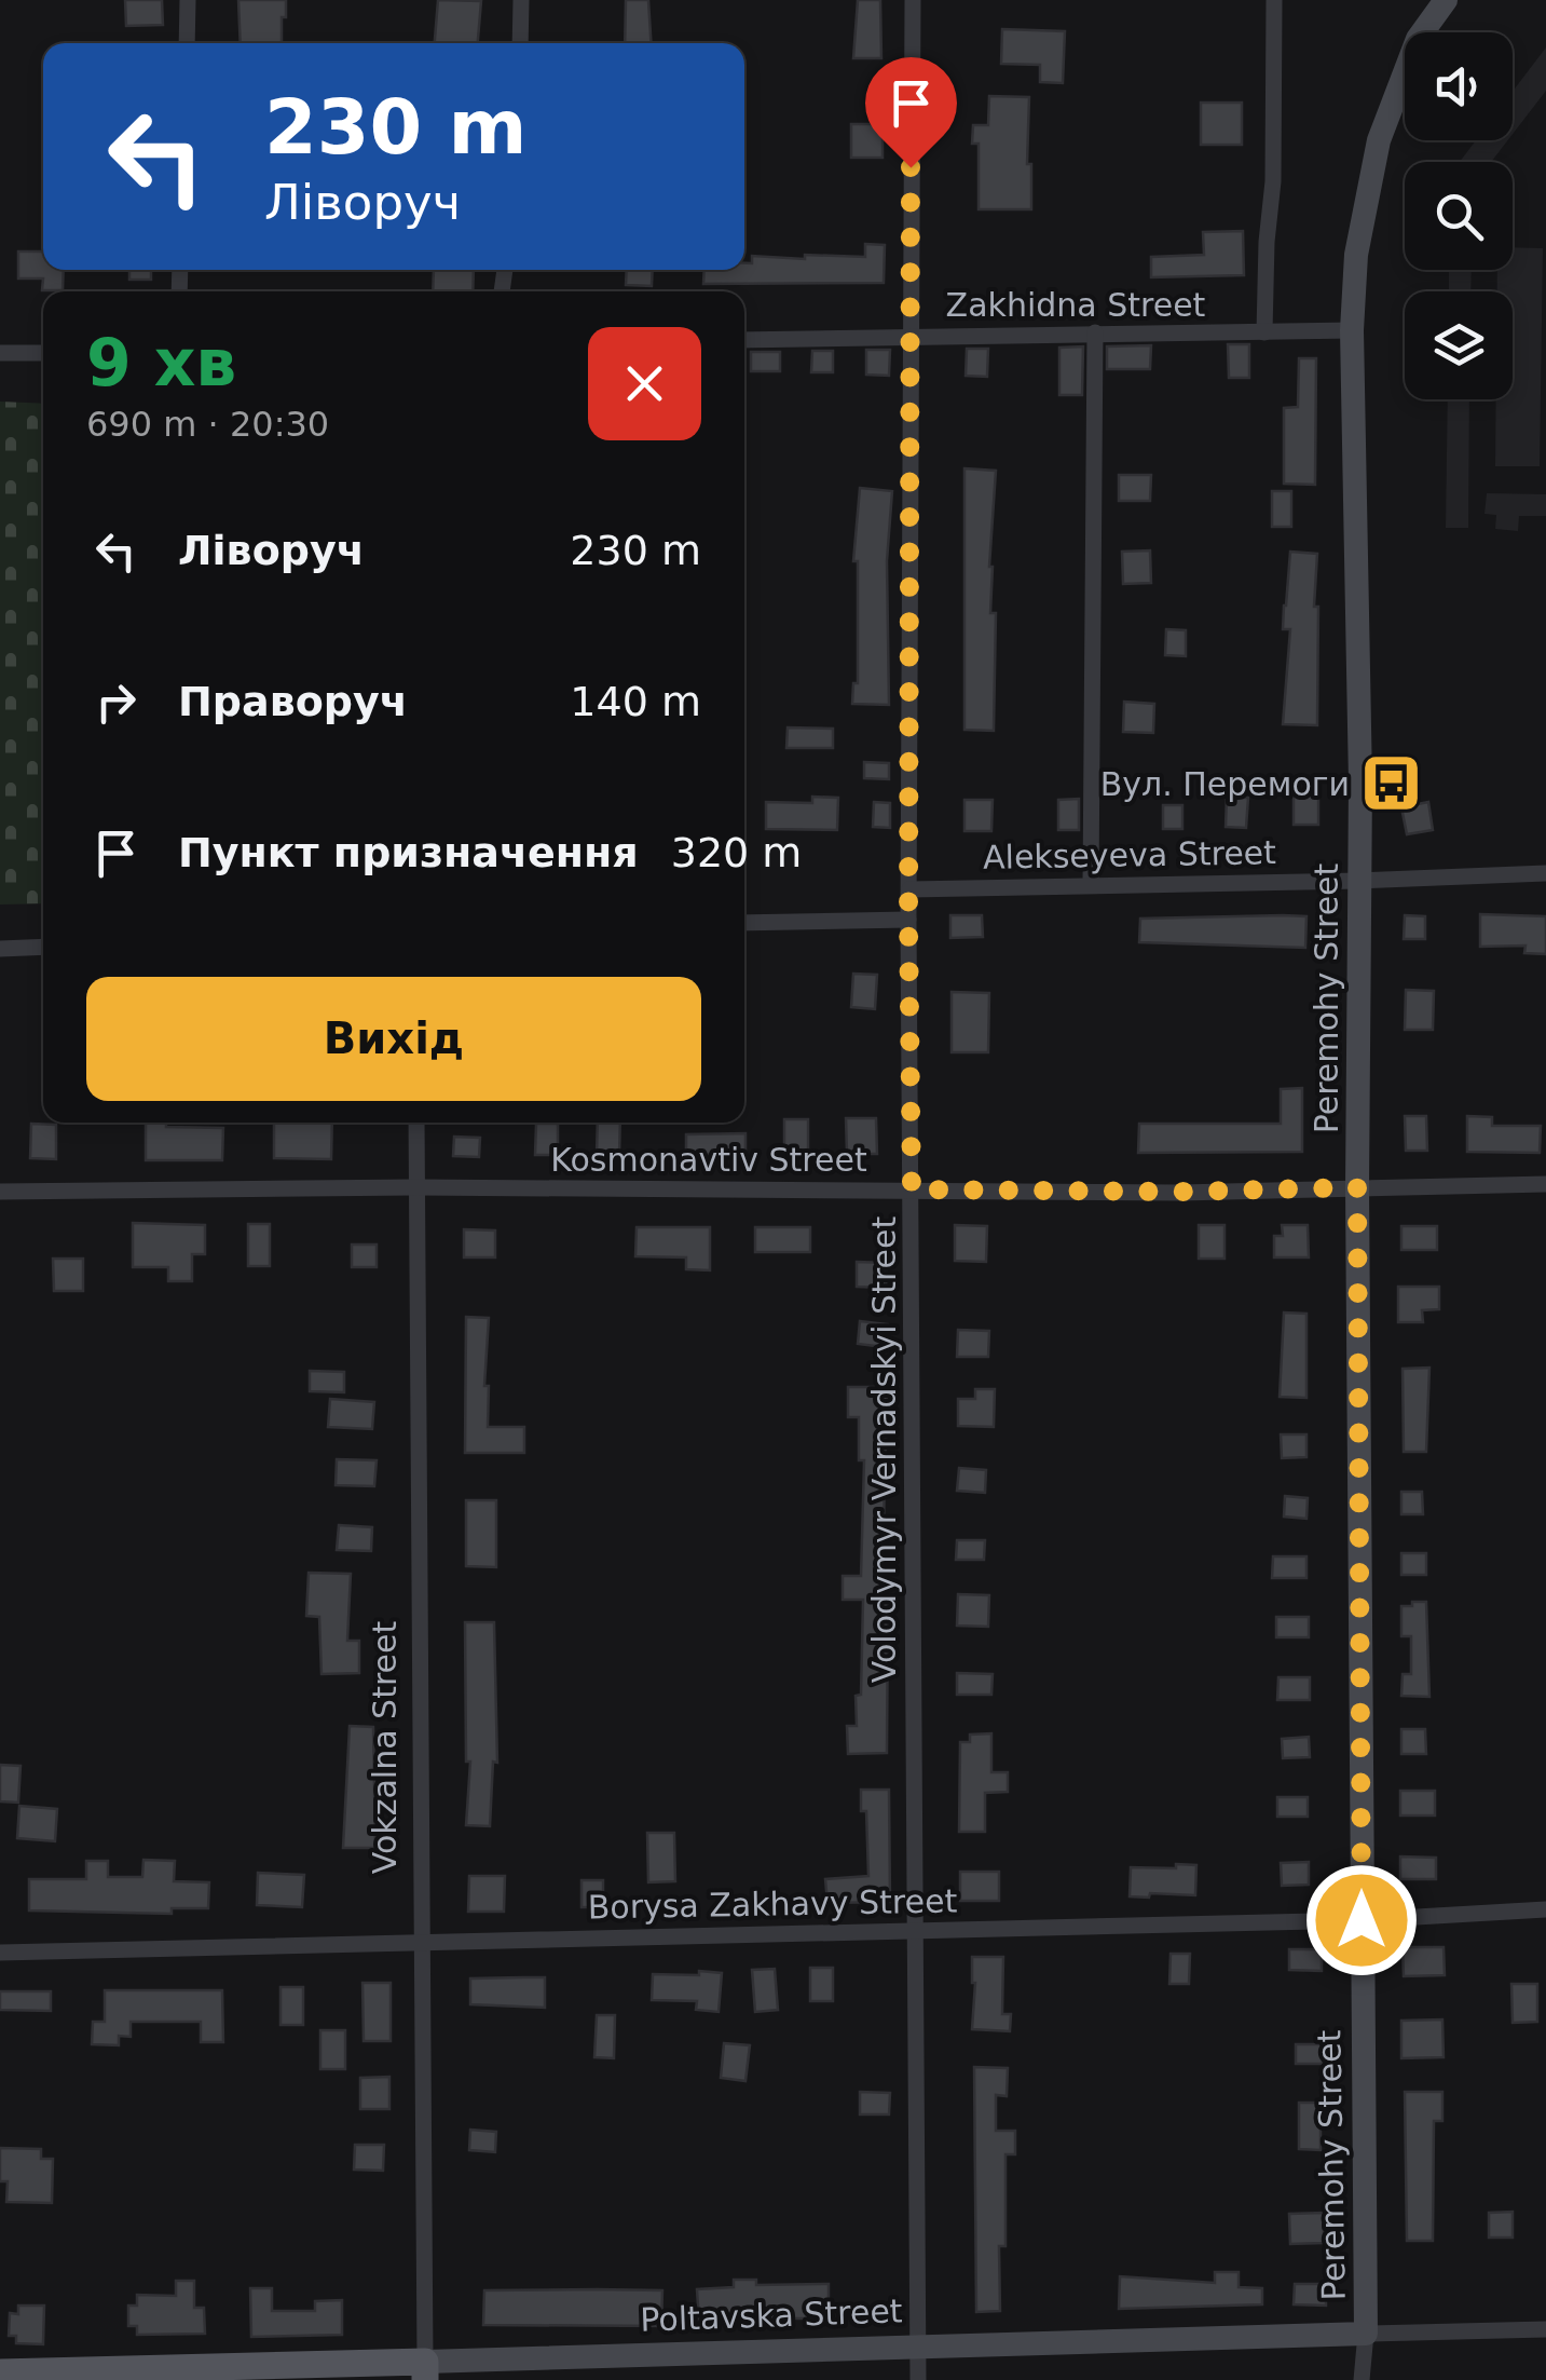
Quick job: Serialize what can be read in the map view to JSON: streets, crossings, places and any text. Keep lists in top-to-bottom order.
{
  "streets": {
    "main road": ["Peremohy Street", "Poltavska Street"],
    "street": [
      "Zakhidna Street",
      "Alekseyeva Street",
      "Kosmonavtiv Street",
      "Volodymyr Vernadskyi Street",
      "Vokzalna Street",
      "Borysa Zakhavy Street"
    ]
  },
  "crossings": [
    ["Zakhidna Street", "Peremohy Street"],
    ["Zakhidna Street", "Volodymyr Vernadskyi Street"],
    ["Alekseyeva Street", "Peremohy Street"],
    ["Alekseyeva Street", "Volodymyr Vernadskyi Street"],
    ["Peremohy Street", "Kosmonavtiv Street"],
    ["Peremohy Street", "Borysa Zakhavy Street"],
    ["Peremohy Street", "Poltavska Street"],
    ["Kosmonavtiv Street", "Volodymyr Vernadskyi Street"],
    ["Kosmonavtiv Street", "Vokzalna Street"],
    ["Volodymyr Vernadskyi Street", "Borysa Zakhavy Street"],
    ["Volodymyr Vernadskyi Street", "Poltavska Street"],
    ["Vokzalna Street", "Borysa Zakhavy Street"],
    ["Vokzalna Street", "Poltavska Street"]
  ],
  "places": {
    "bus stop": ["Вул. Перемоги"]
  },
  "page": {
    "turn": ["230 m", "Ліворуч"],
    "heading": ["9 хв", "690 m · 20:30"],
    "list": [
      {
        "name": "Ліворуч",
        "value": "230 m"
      },
      {
        "name": "Праворуч",
        "value": "140 m"
      },
      {
        "name": "Пункт призначення",
        "value": "320 m"
      }
    ],
    "buttons": "Вихід"
  }
}
